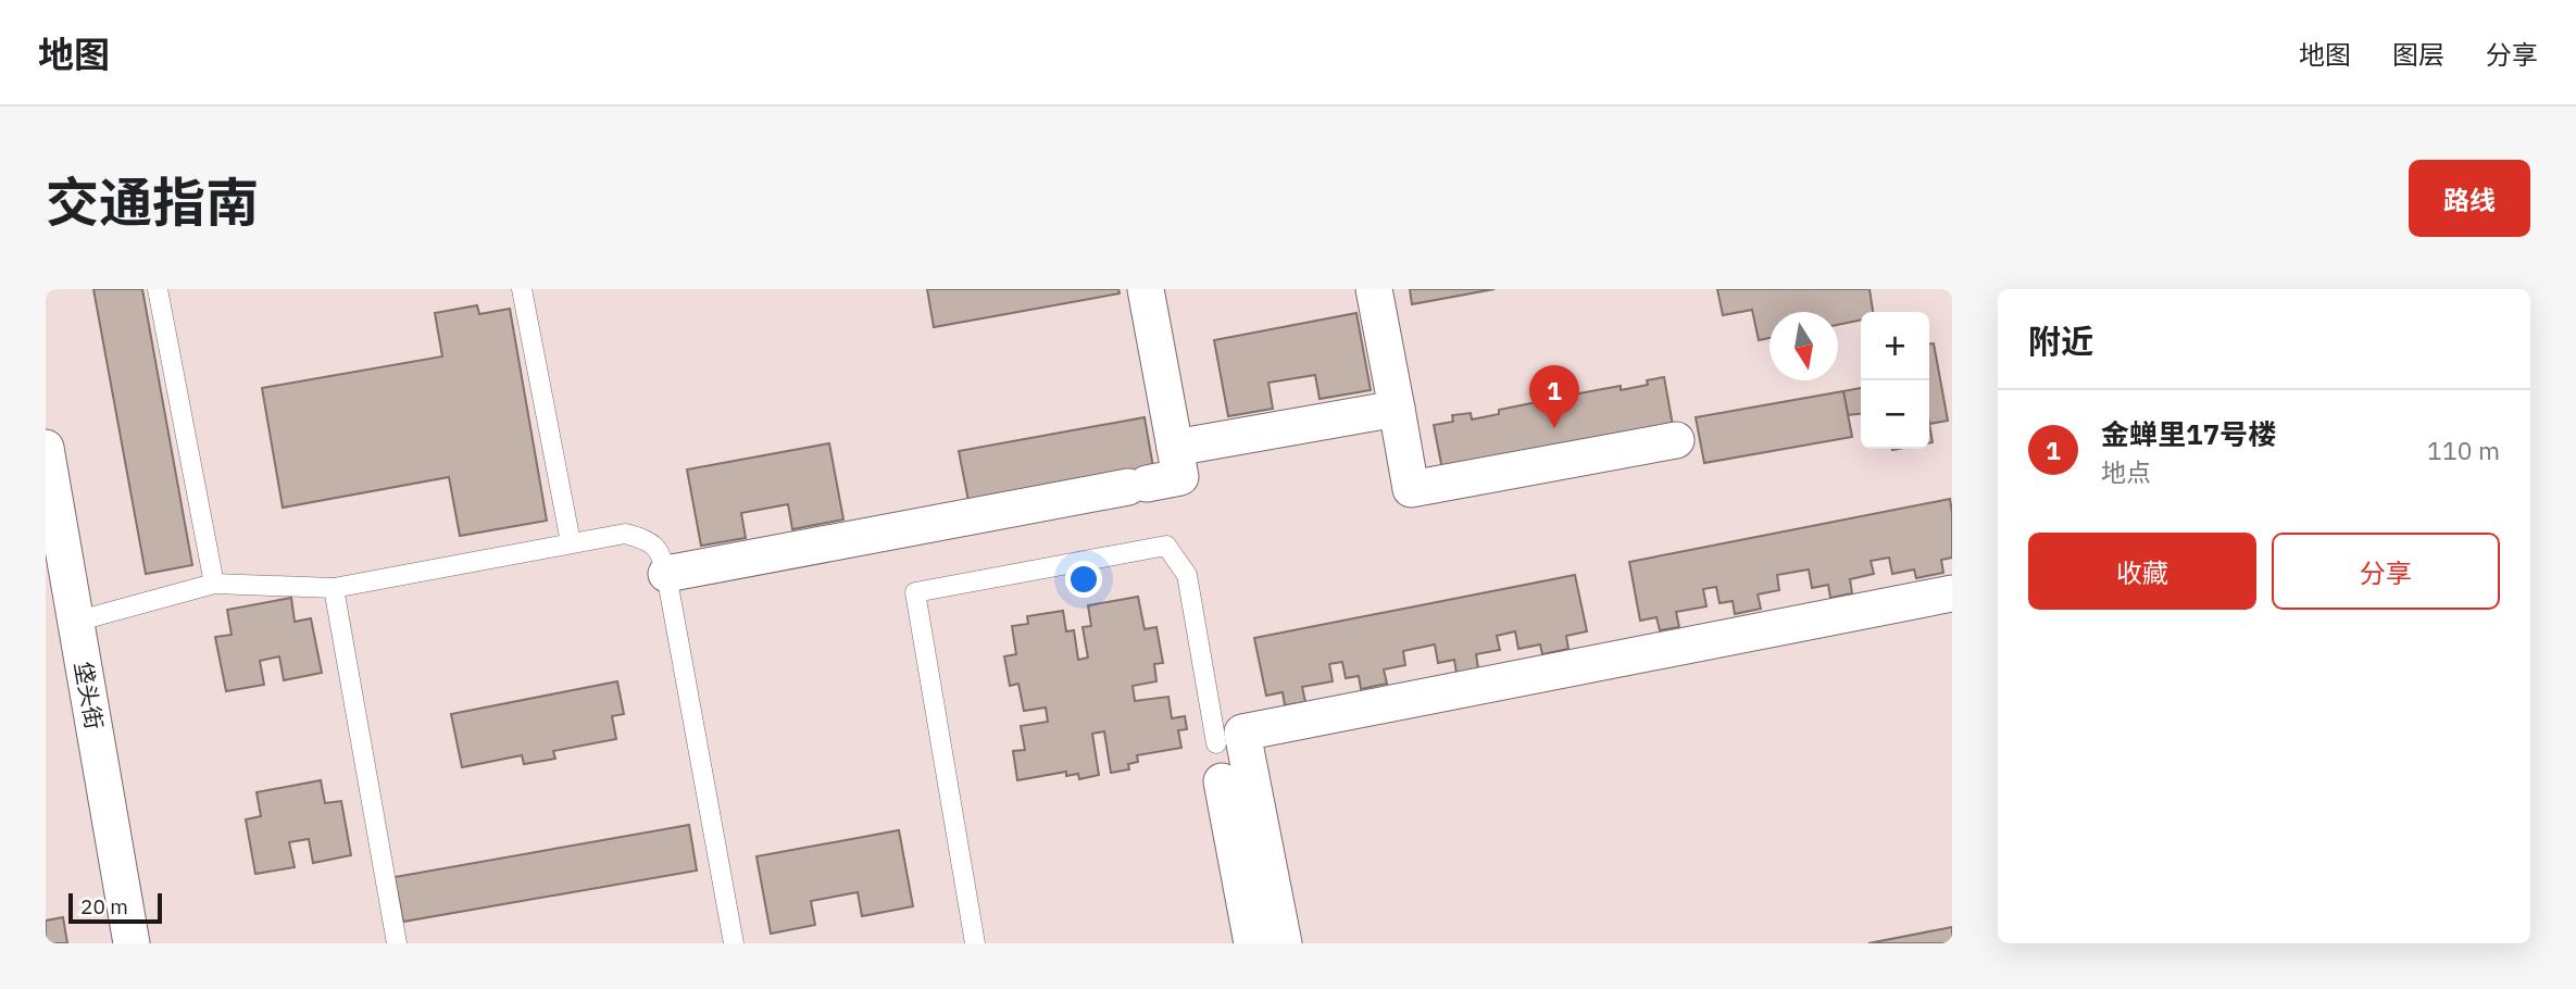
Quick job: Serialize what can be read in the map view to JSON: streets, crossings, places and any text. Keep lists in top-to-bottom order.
{
  "streets": {
    "street": ["垡头街"]
  },
  "scale_bar": "20 m",
  "north": "bottom",
  "page": {
    "header": "地图",
    "nav": ["地图", "图层", "分享"],
    "title": "交通指南",
    "buttons": [
      "路线",
      ["收藏", "分享"]
    ],
    "heading": "附近",
    "map_buttons": ["+", "−"],
    "pins": "1",
    "list": [
      {
        "mark": "1",
        "name": "金蝉里17号楼",
        "note": "地点",
        "value": "110 m"
      }
    ],
    "scale": "20 m"
  }
}
